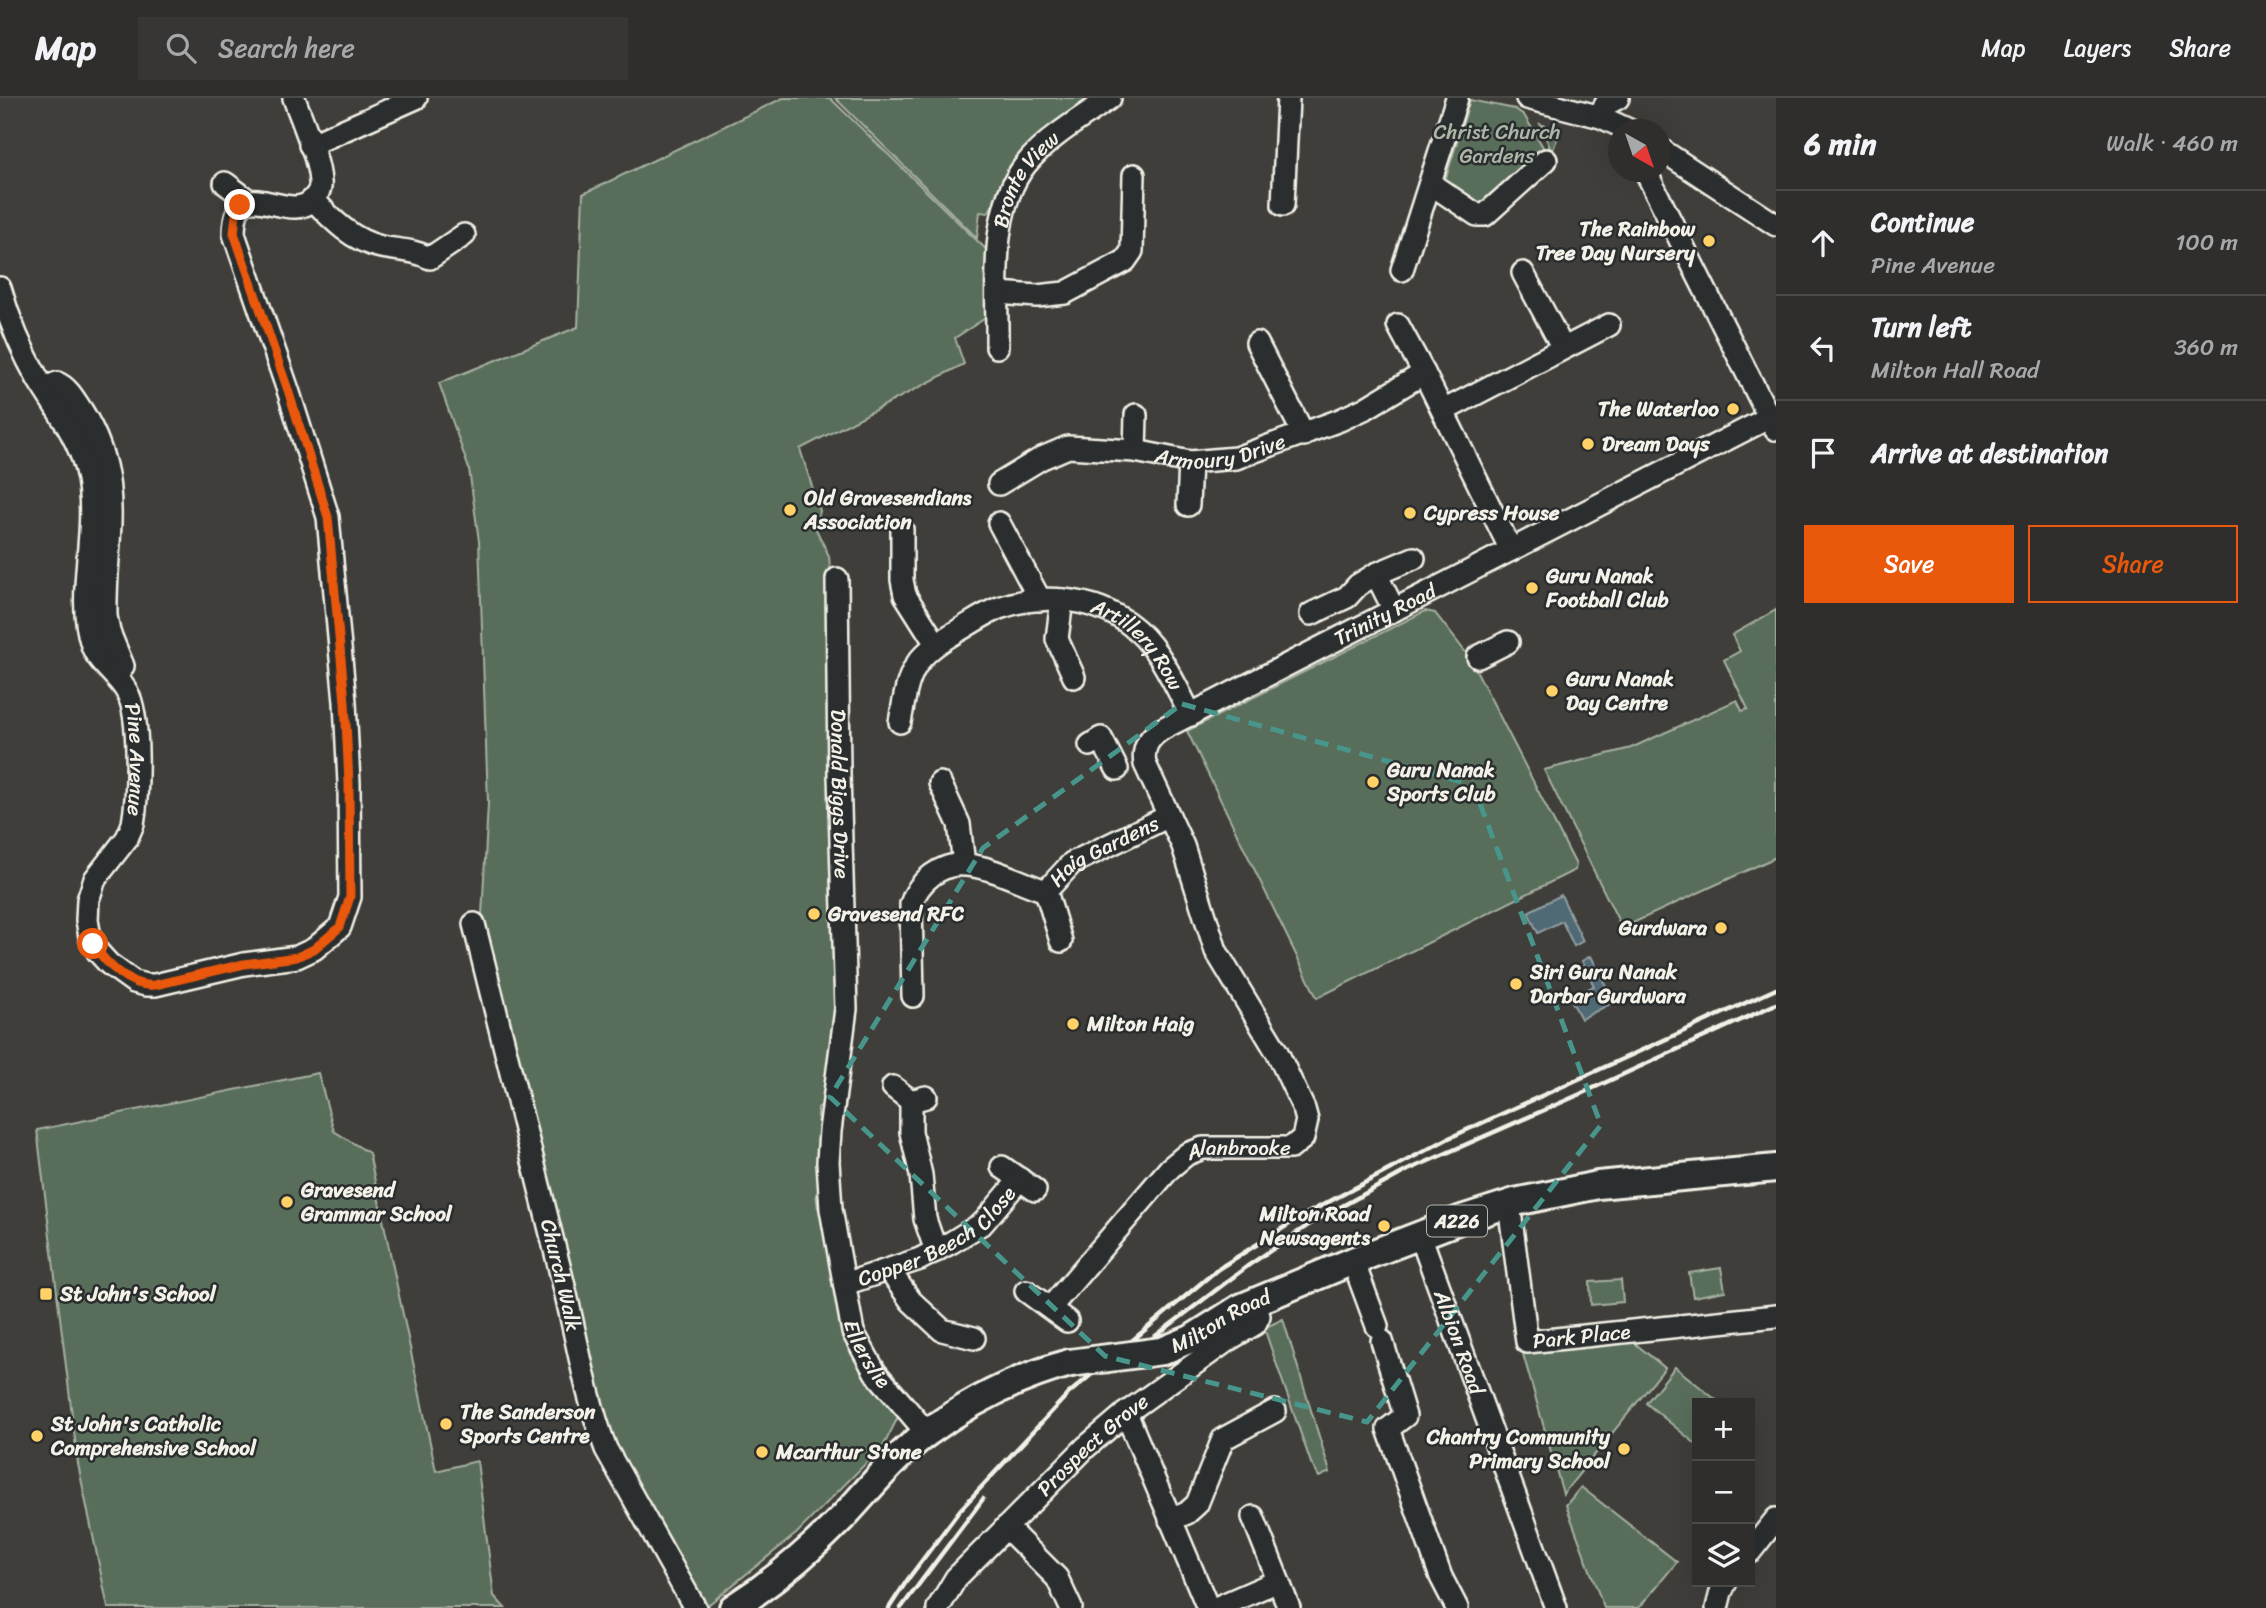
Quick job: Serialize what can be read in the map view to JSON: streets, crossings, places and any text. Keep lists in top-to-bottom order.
{
  "streets": {
    "main road": ["A226", "Milton Road"],
    "street": [
      "Bronte View",
      "Armoury Drive",
      "Trinity Road",
      "Artillery Row",
      "Pine Avenue",
      "Donald Biggs Drive",
      "Haig Gardens",
      "Alanbrooke",
      "Copper Beech Close",
      "Church Walk",
      "Park Place",
      "Albion Road",
      "Ellerslie",
      "Prospect Grove"
    ]
  },
  "crossings": [
    ["Trinity Road", "Artillery Row"],
    ["Donald Biggs Drive", "Ellerslie"],
    ["Haig Gardens", "Alanbrooke"],
    ["Copper Beech Close", "Ellerslie"],
    ["Milton Road", "Park Place"],
    ["Milton Road", "Albion Road"],
    ["Milton Road", "Ellerslie"],
    ["Milton Road", "Prospect Grove"]
  ],
  "parks": ["Christ Church Gardens"],
  "places": {
    "other": [
      "The Rainbow Tree Day Nursery",
      "The Waterloo",
      "Dream Days",
      "Old Gravesendians Association",
      "Cypress House",
      "Guru Nanak Football Club",
      "Guru Nanak Day Centre",
      "Guru Nanak Sports Club",
      "Gravesend RFC",
      "Gurdwara",
      "Siri Guru Nanak Darbar Gurdwara",
      "Milton Haig",
      "Gravesend Grammar School",
      "Milton Road Newsagents",
      "The Sanderson Sports Centre",
      "St John's Catholic Comprehensive School",
      "Chantry Community Primary School",
      "Mcarthur Stone"
    ],
    "transit": ["St John's School"]
  },
  "north": "bottom right",
  "page": {
    "header": "Map",
    "search": "Search here",
    "nav": ["Map", "Layers", "Share"],
    "heading": ["6 min", "Walk · 460 m"],
    "list": [
      ["Continue", "Pine Avenue", "100 m"],
      ["Turn left", "Milton Hall Road", "360 m"],
      "Arrive at destination"
    ],
    "buttons": ["Save", "Share"],
    "map_buttons": ["+", "−"]
  }
}
